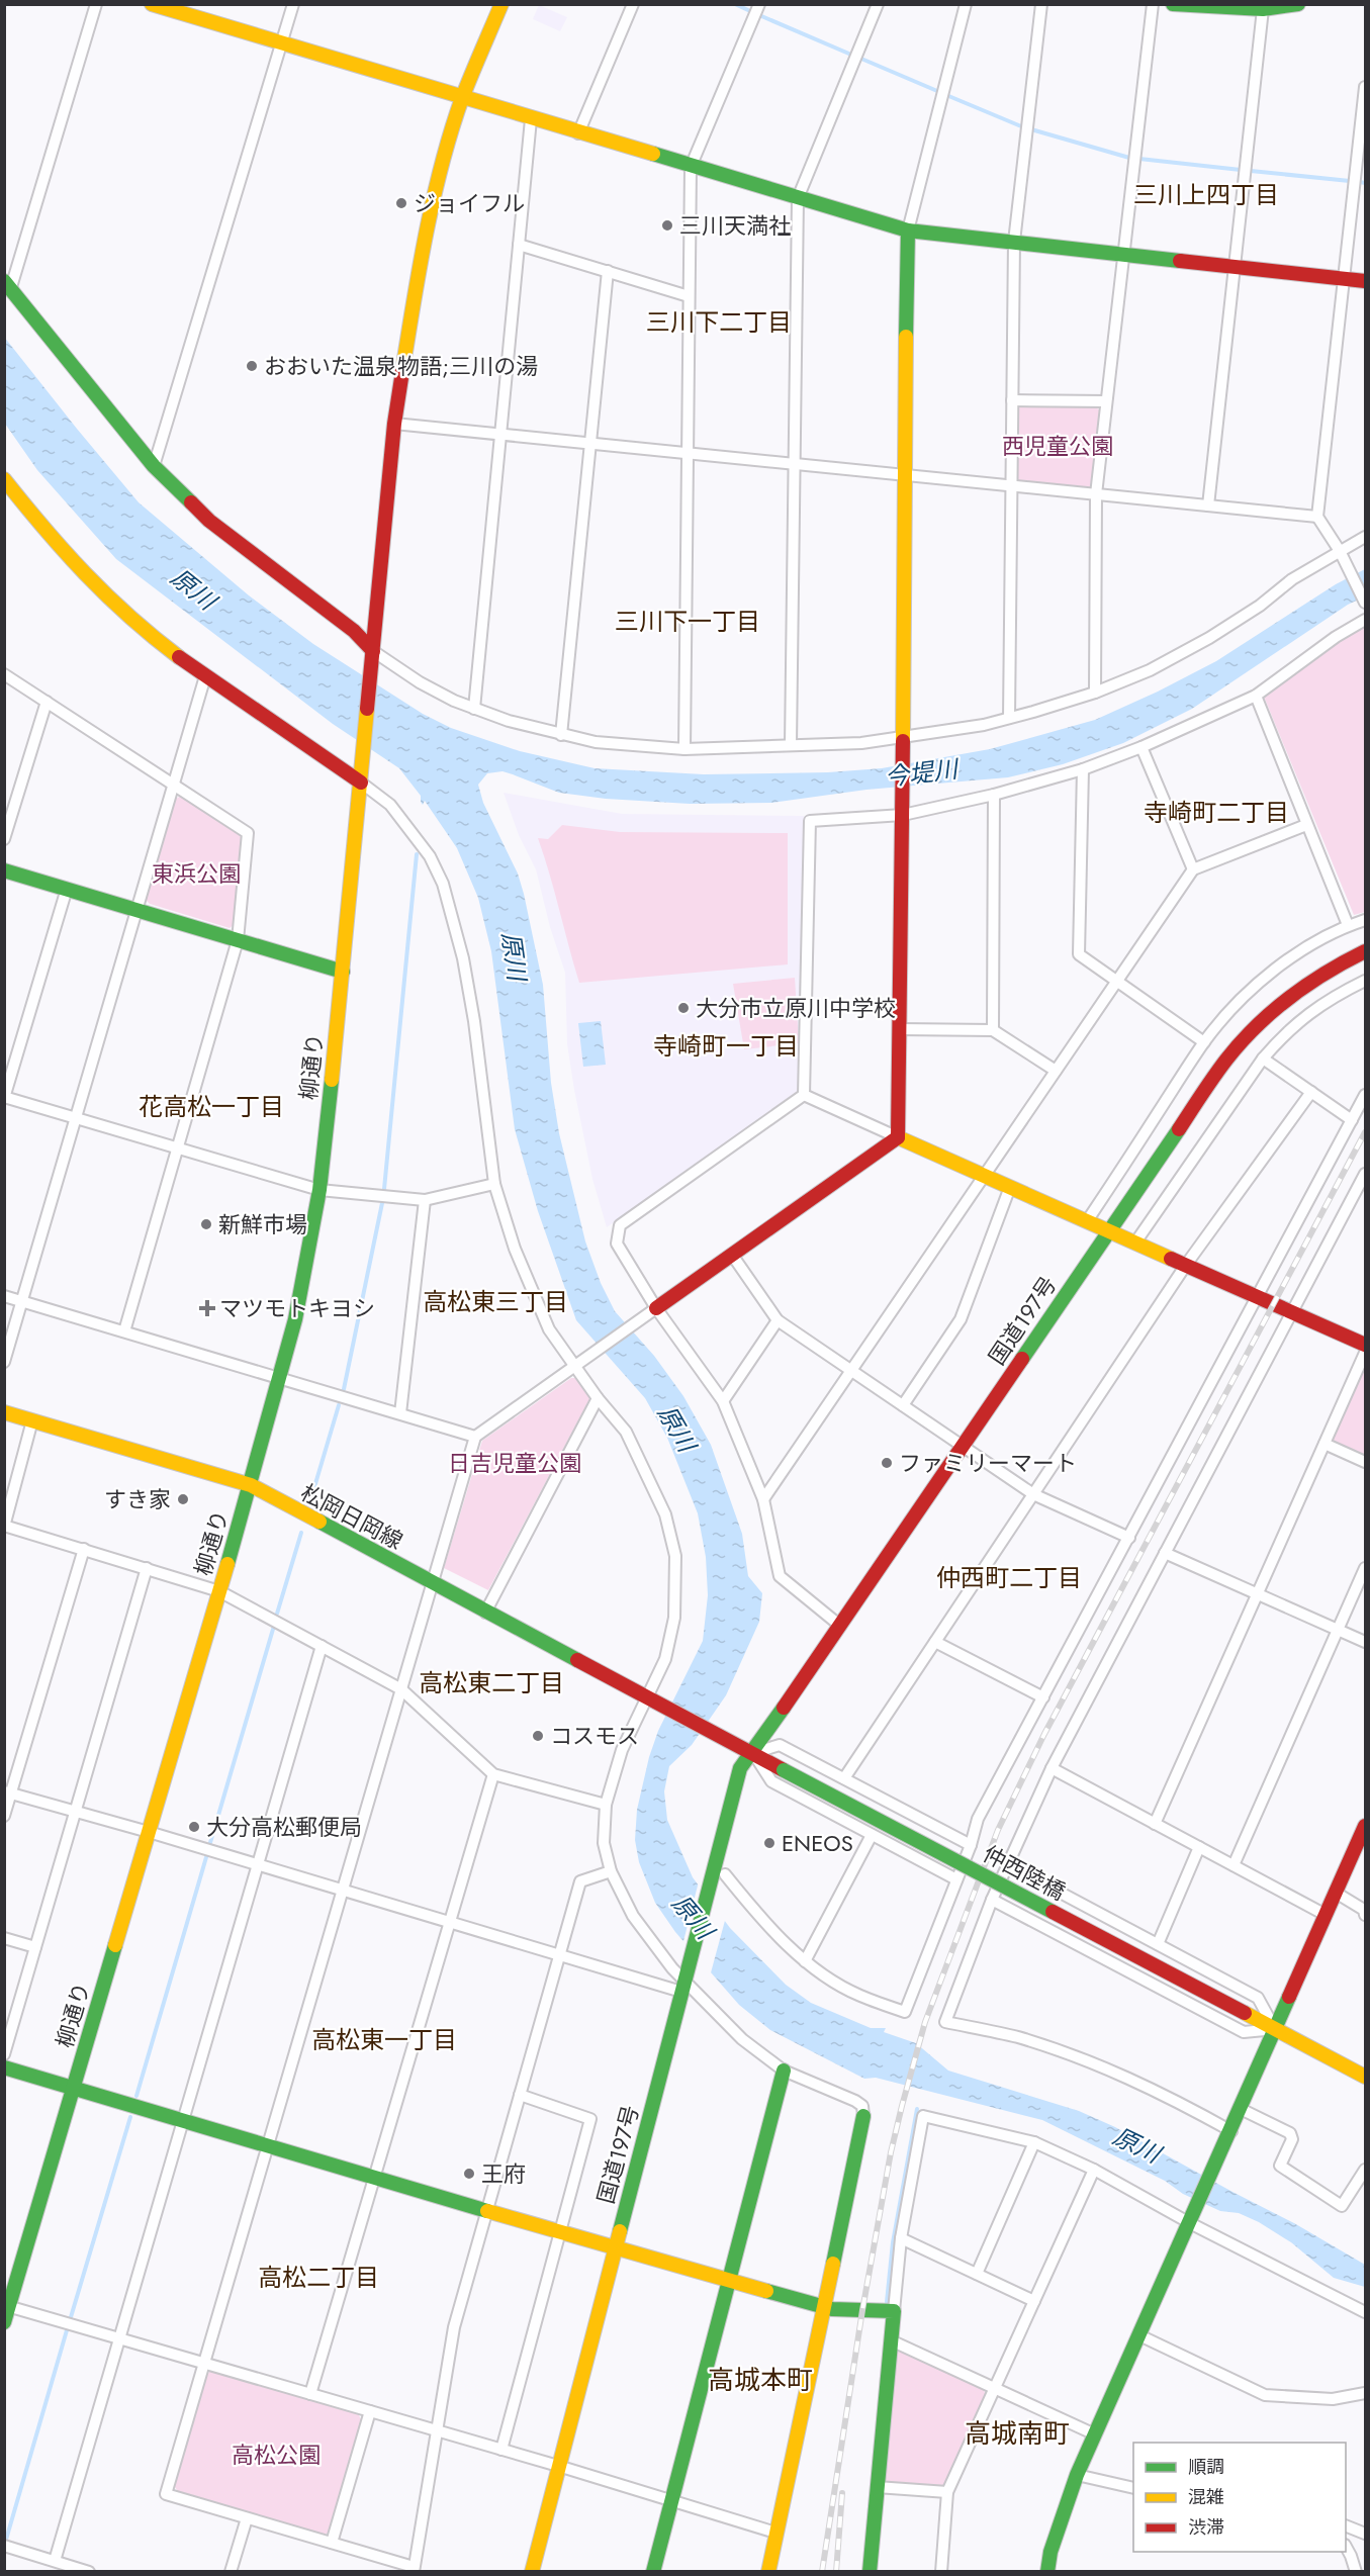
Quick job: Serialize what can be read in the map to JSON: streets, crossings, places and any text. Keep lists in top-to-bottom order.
{
  "streets": {
    "main road": [
      "柳通り",
      "国道197号",
      "松岡日岡線",
      "仲西陸橋"
    ]
  },
  "crossings": [
    ["柳通り", "松岡日岡線"],
    ["国道197号", "松岡日岡線"],
    ["国道197号", "仲西陸橋"],
    ["松岡日岡線", "仲西陸橋"]
  ],
  "districts": [
    "三川上四丁目",
    "三川下二丁目",
    "三川下一丁目",
    "寺崎町二丁目",
    "寺崎町一丁目",
    "花高松一丁目",
    "高松東三丁目",
    "仲西町二丁目",
    "高松東二丁目",
    "高松東一丁目",
    "高松二丁目",
    "高城本町",
    "高城南町"
  ],
  "water": ["原川", "今堤川"],
  "parks": [
    "西児童公園",
    "東浜公園",
    "日吉児童公園",
    "高松公園"
  ],
  "places": {
    "other": [
      "ジョイフル",
      "三川天満社",
      "おおいた温泉物語;三川の湯",
      "大分市立原川中学校",
      "新鮮市場",
      "ファミリーマート",
      "すき家",
      "コスモス",
      "大分高松郵便局",
      "ENEOS",
      "王府"
    ],
    "health": ["マツモトキヨシ"]
  },
  "legend": ["順調", "混雑", "渋滞"]
}
